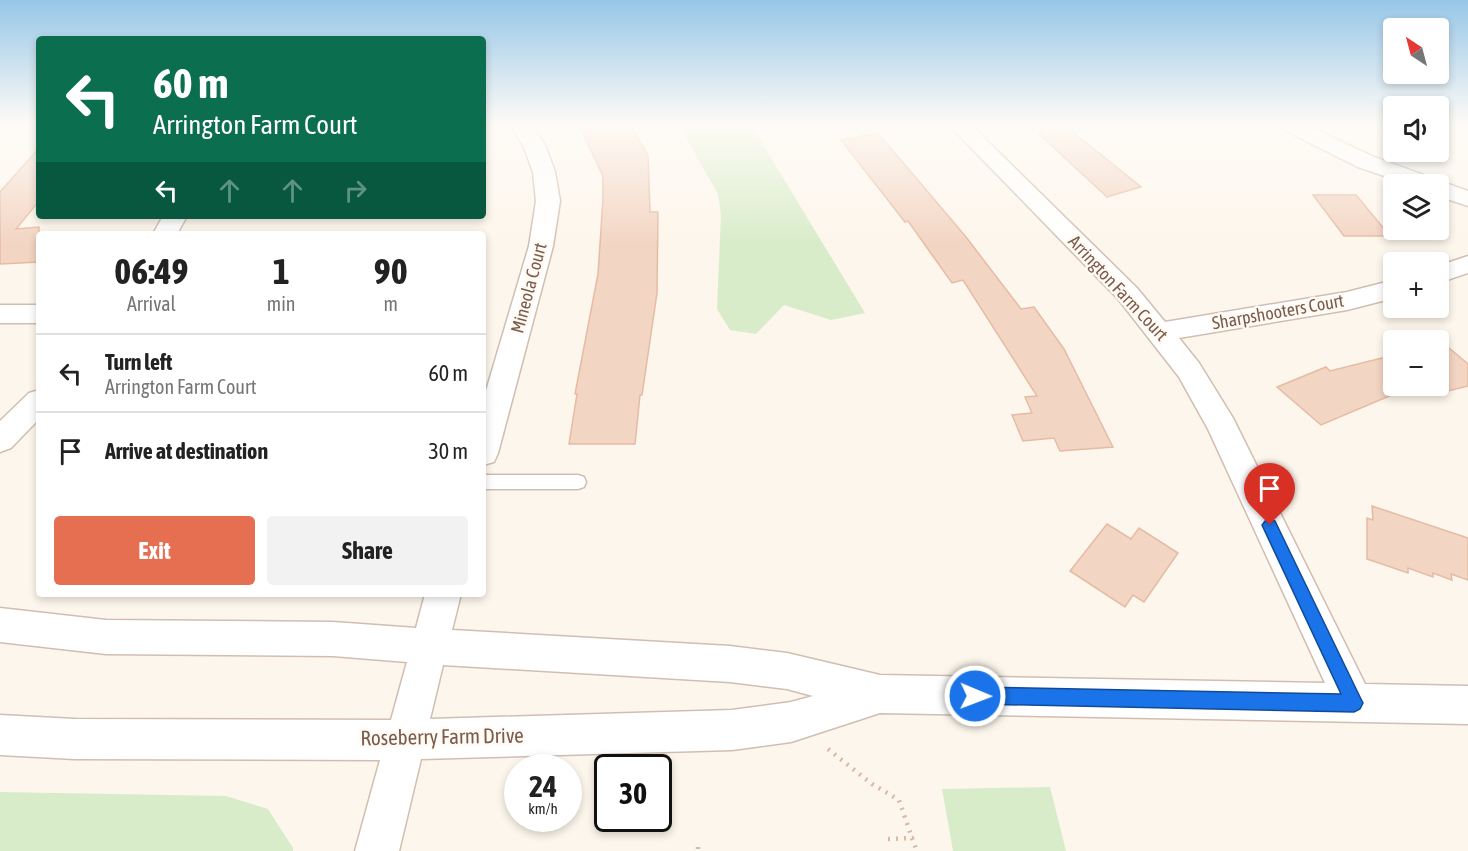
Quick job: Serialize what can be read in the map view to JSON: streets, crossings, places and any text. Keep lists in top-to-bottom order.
{
  "streets": {
    "street": [
      "Mineola Court",
      "Arrington Farm Court",
      "Sharpshooters Court",
      "Roseberry Farm Drive"
    ]
  },
  "crossings": [
    ["Arrington Farm Court", "Sharpshooters Court"],
    ["Arrington Farm Court", "Roseberry Farm Drive"]
  ],
  "north": "top left",
  "page": {
    "map_buttons": ["+", "−"],
    "turn": ["60 m", "Arrington Farm Court"],
    "eta": [
      "06:49",
      "Arrival",
      "1",
      "min",
      "90",
      "m"
    ],
    "list": [
      {
        "name": "Turn left",
        "note": "Arrington Farm Court",
        "value": "60 m"
      },
      {
        "name": "Arrive at destination",
        "value": "30 m"
      }
    ],
    "buttons": ["Exit", "Share"],
    "speed": "24 km/h",
    "limit": "30"
  }
}
